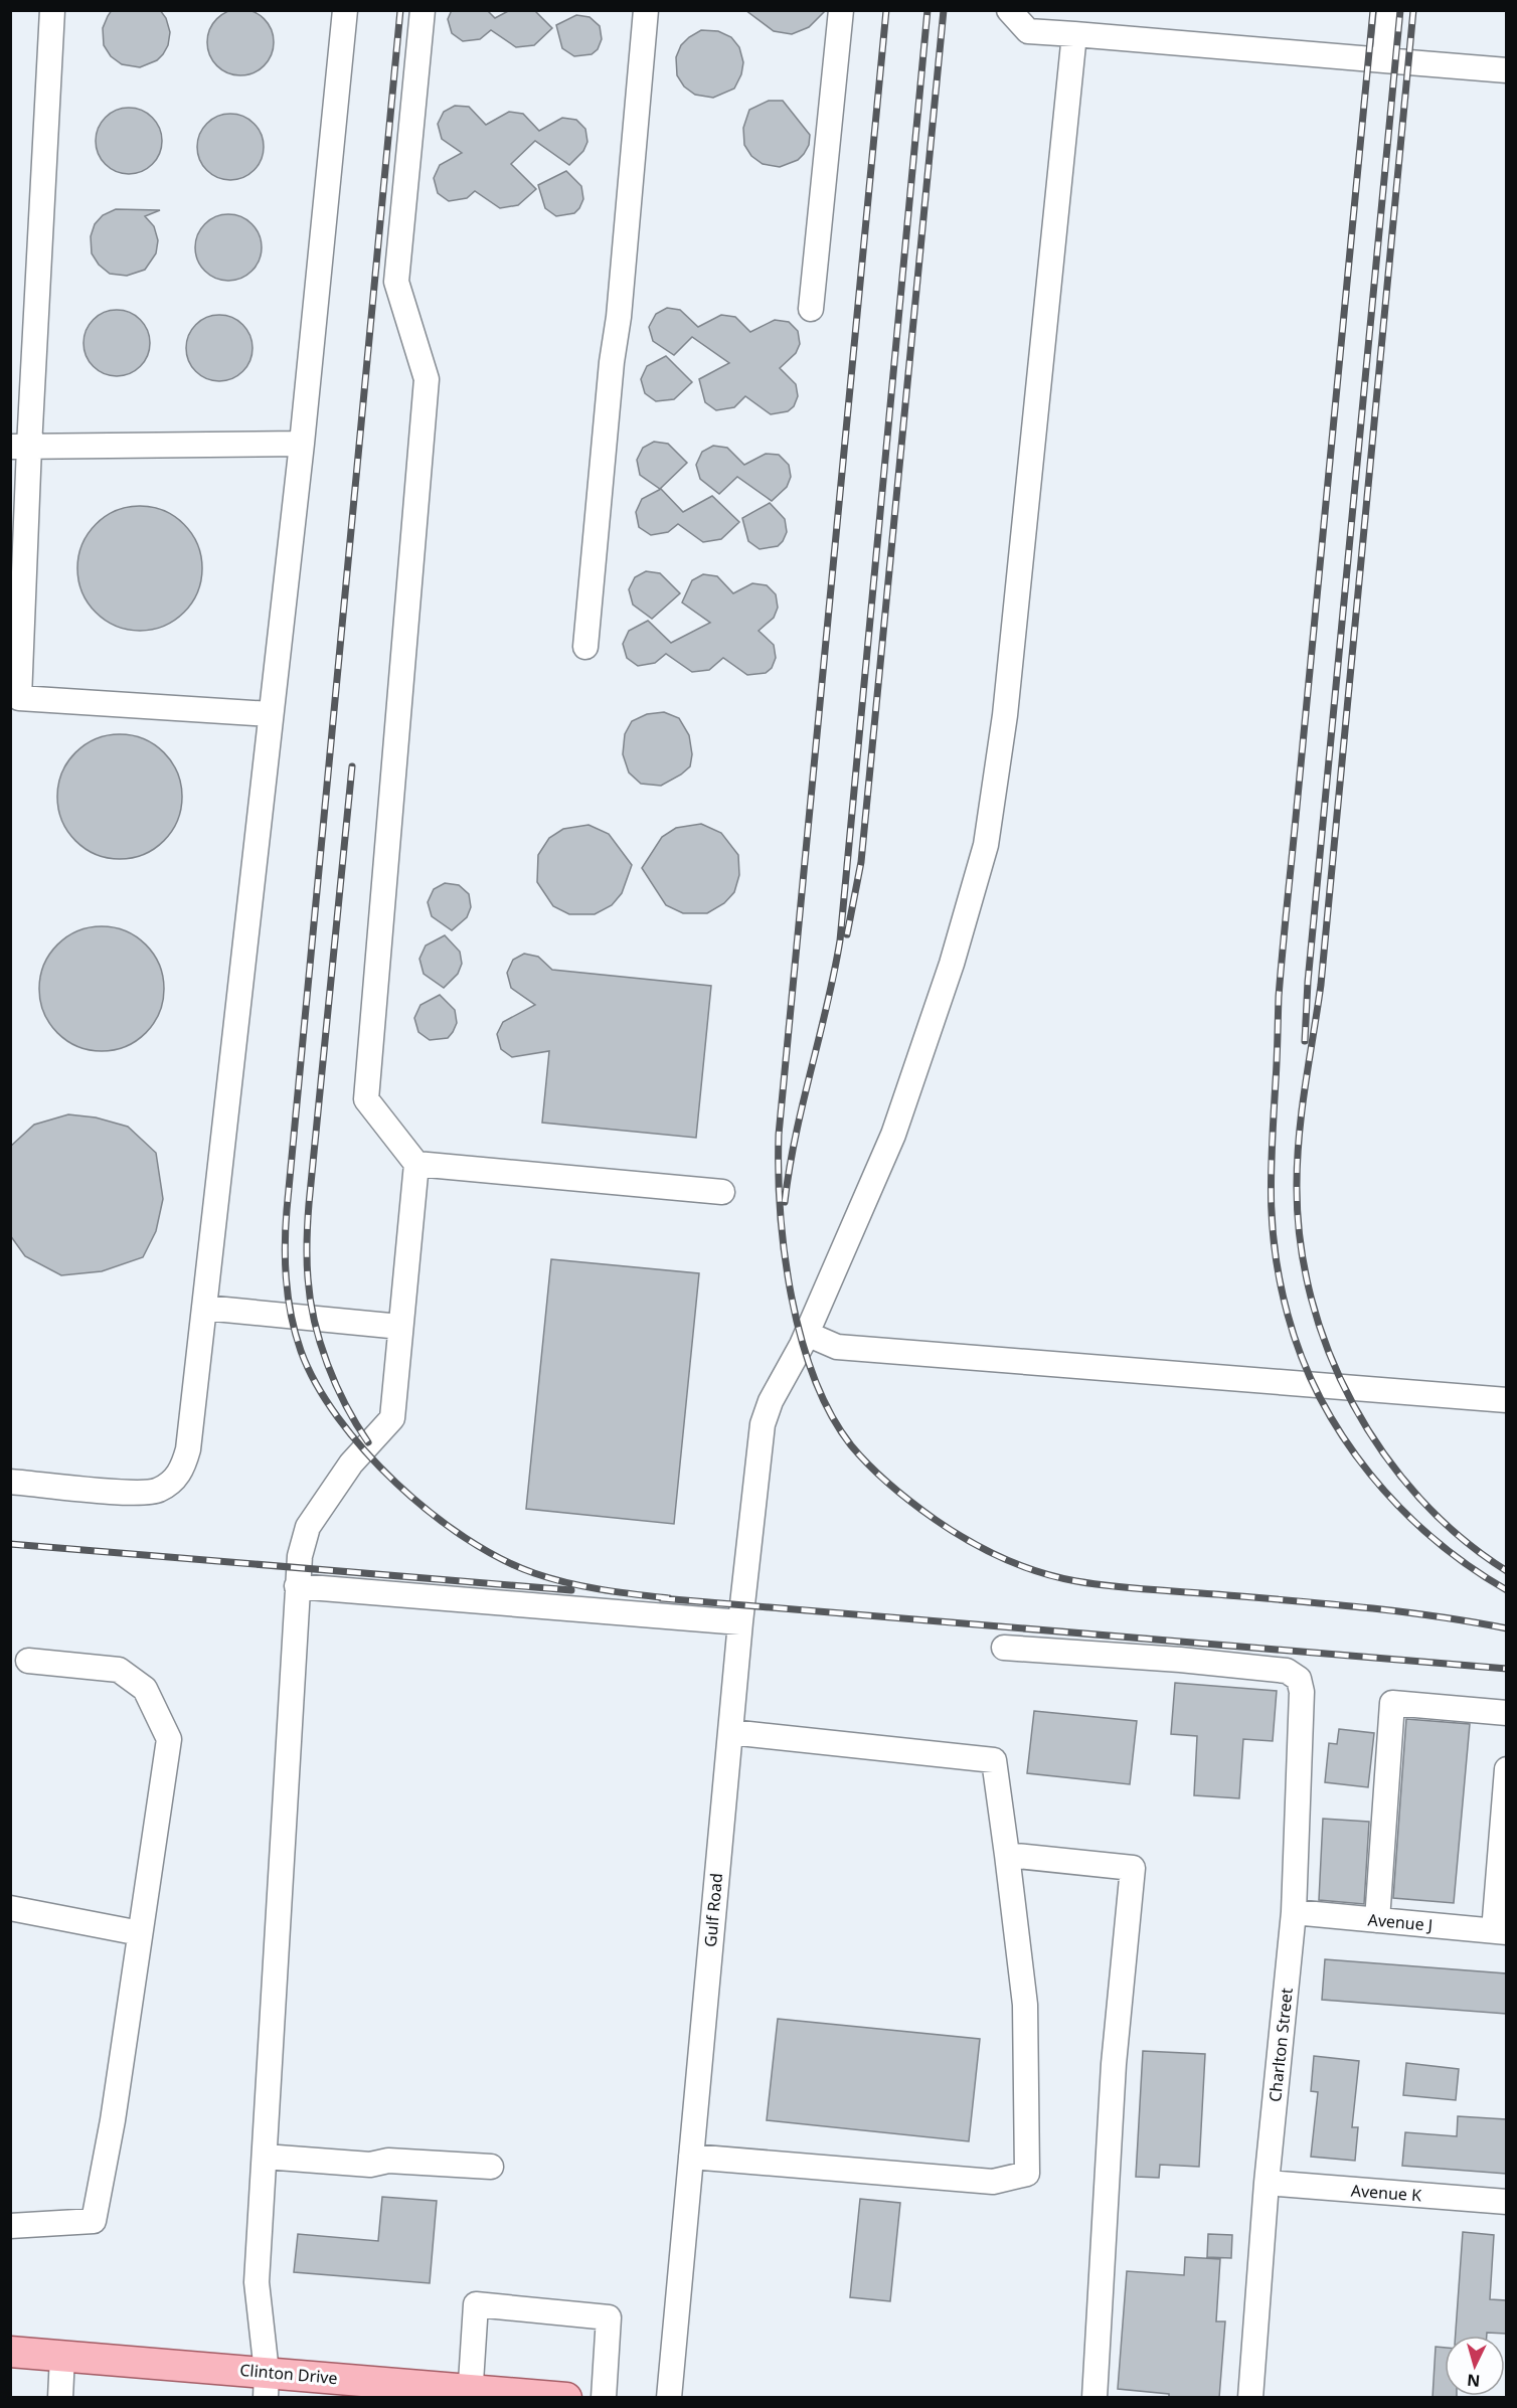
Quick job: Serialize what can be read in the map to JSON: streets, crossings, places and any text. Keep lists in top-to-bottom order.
{
  "streets": {
    "main road": ["Clinton Drive"],
    "street": [
      "Gulf Road",
      "Avenue J",
      "Charlton Street",
      "Avenue K"
    ]
  },
  "crossings": [
    ["Avenue J", "Charlton Street"],
    ["Charlton Street", "Avenue K"]
  ],
  "north": "bottom"
}
